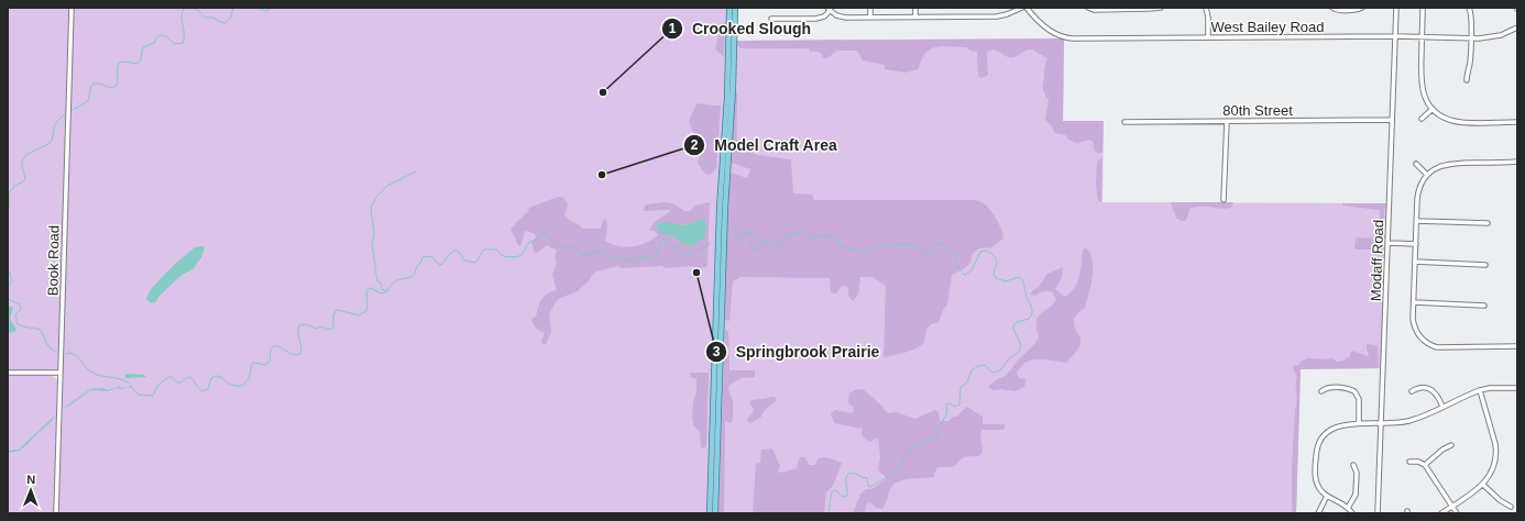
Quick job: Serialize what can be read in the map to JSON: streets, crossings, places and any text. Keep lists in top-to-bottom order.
{
  "streets": {
    "street": [
      "West Bailey Road",
      "80th Street",
      "Book Road",
      "Modaff Road"
    ]
  },
  "crossings": [
    ["West Bailey Road", "Modaff Road"],
    ["80th Street", "Modaff Road"]
  ],
  "places": ["Crooked Slough", "Model Craft Area", "Springbrook Prairie"],
  "north": "top"
}
